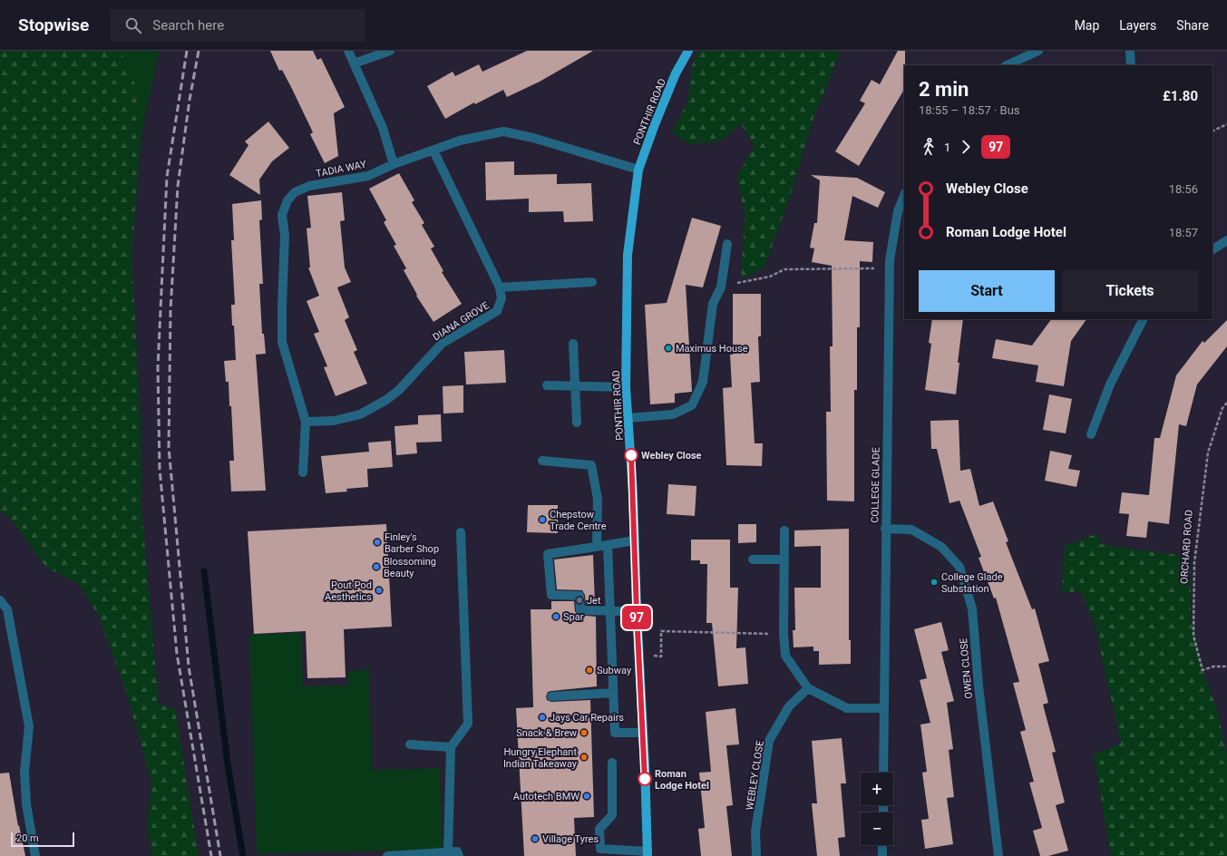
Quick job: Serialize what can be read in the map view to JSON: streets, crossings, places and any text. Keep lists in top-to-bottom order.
{
  "streets": {
    "main road": ["PONTHIR ROAD"],
    "street": [
      "TADIA WAY",
      "DIANA GROVE",
      "COLLEGE GLADE",
      "OWEN CLOSE",
      "WEBLEY CLOSE"
    ],
    "path": ["ORCHARD ROAD"]
  },
  "crossings": [
    ["PONTHIR ROAD", "TADIA WAY"],
    ["TADIA WAY", "DIANA GROVE"],
    ["COLLEGE GLADE", "OWEN CLOSE"]
  ],
  "places": [
    "Maximus House",
    "Webley Close",
    "Chepstow Trade Centre",
    "Finley's Barber Shop",
    "Blossoming Beauty",
    "College Glade Substation",
    "Pout Pod Aesthetics",
    "Jet",
    "Spar",
    "Subway",
    "Jays Car Repairs",
    "Snack & Brew",
    "Hungry Elephant Indian Takeaway",
    "Roman Lodge Hotel",
    "Autotech BMW",
    "Village Tyres"
  ],
  "lines": ["bus line 97"],
  "scale_bar": "20 m",
  "page": {
    "header": "Stopwise",
    "search": "Search here",
    "nav": ["Map", "Layers", "Share"],
    "on_map": "97",
    "heading": ["2 min", "18:55 – 18:57 · Bus", "£1.80"],
    "legs": ["1", "97"],
    "list": [
      {
        "name": "Webley Close",
        "value": "18:56"
      },
      {
        "name": "Roman Lodge Hotel",
        "value": "18:57"
      }
    ],
    "buttons": ["Start", "Tickets"],
    "map_buttons": ["+", "−"],
    "scale": "20 m"
  }
}
